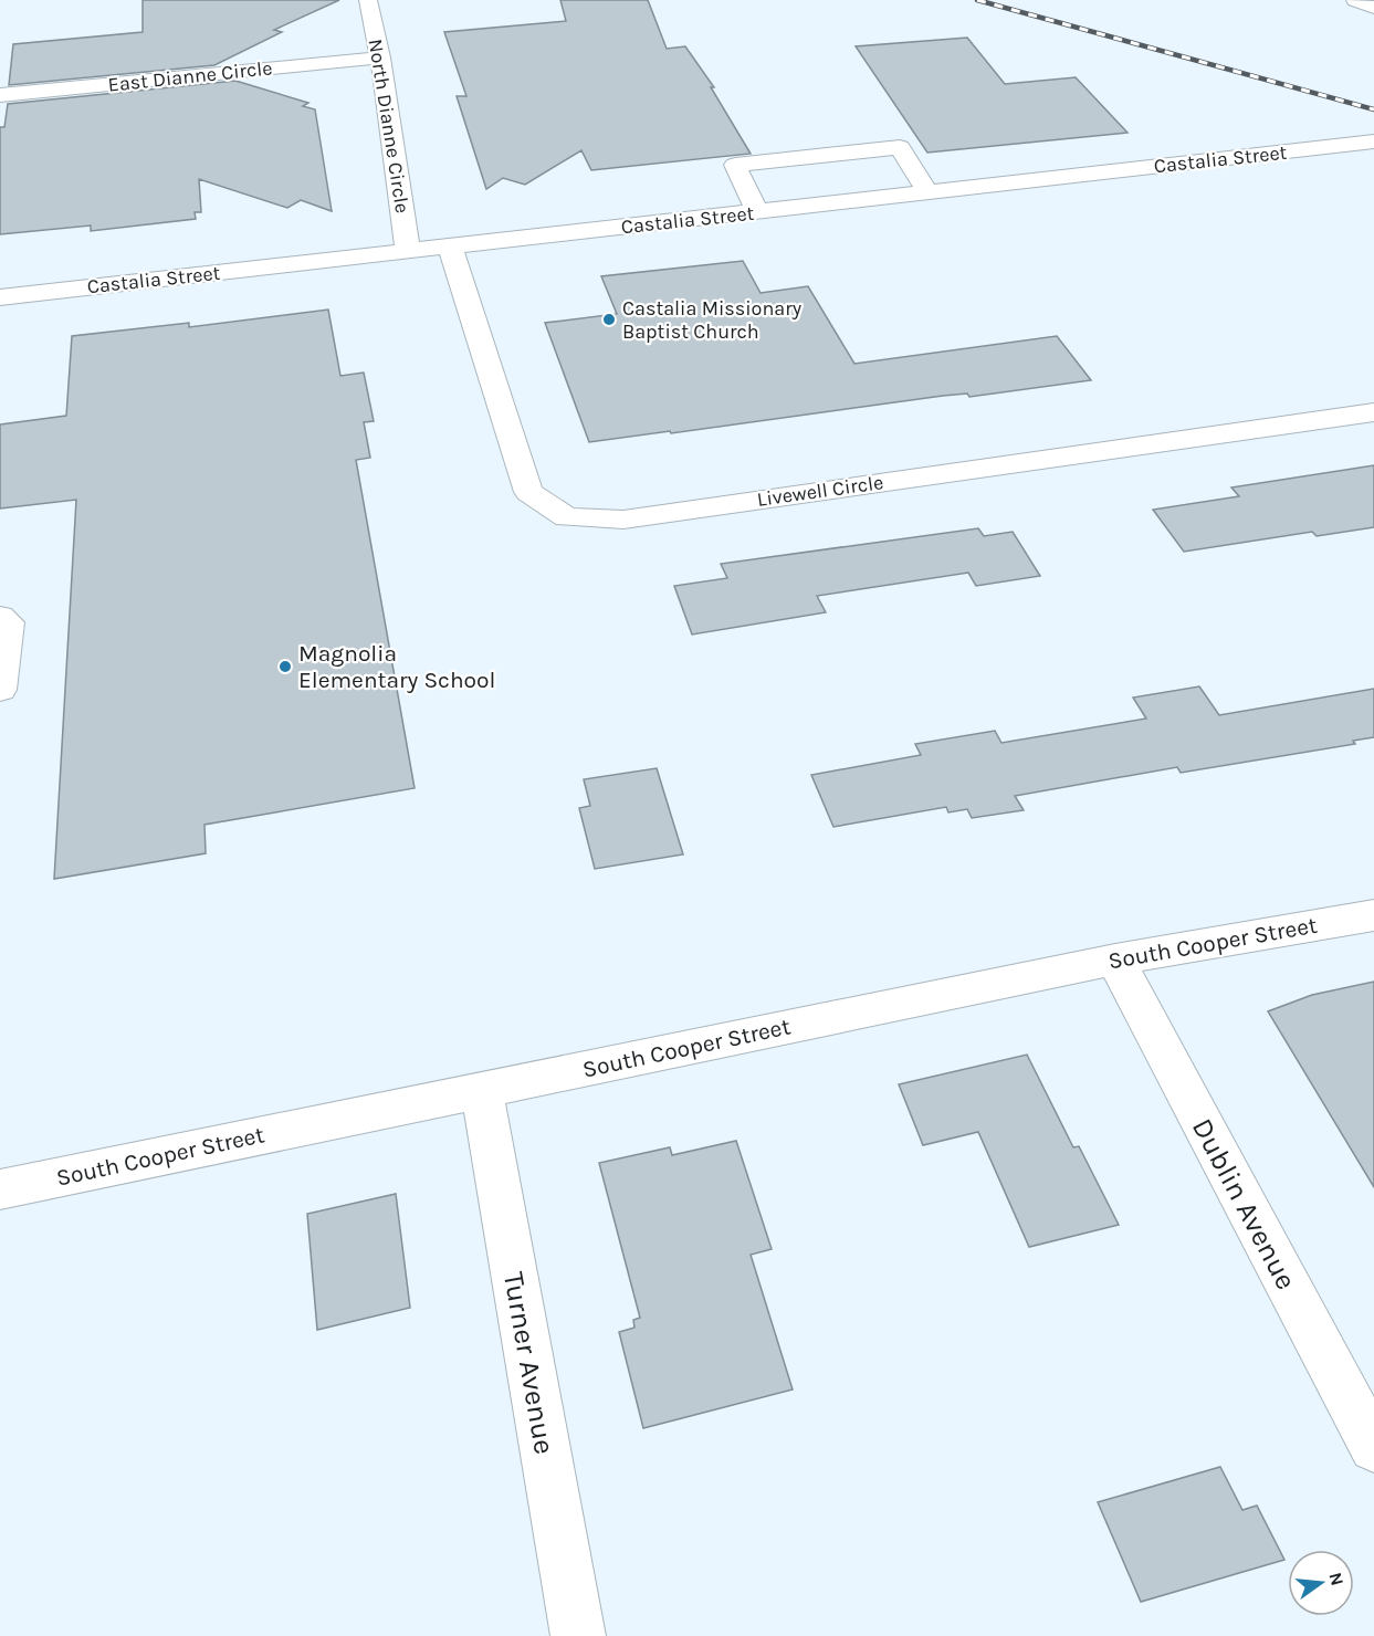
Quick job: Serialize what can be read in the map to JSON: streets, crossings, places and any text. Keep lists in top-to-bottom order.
{
  "streets": {
    "street": [
      "East Dianne Circle",
      "North Dianne Circle",
      "Castalia Street",
      "Livewell Circle",
      "South Cooper Street",
      "Dublin Avenue",
      "Turner Avenue"
    ]
  },
  "crossings": [
    ["East Dianne Circle", "North Dianne Circle"],
    ["North Dianne Circle", "Castalia Street"],
    ["Castalia Street", "Livewell Circle"],
    ["South Cooper Street", "Dublin Avenue"],
    ["South Cooper Street", "Turner Avenue"]
  ],
  "places": ["Castalia Missionary Baptist Church", "Magnolia Elementary School"],
  "north": "right"
}
